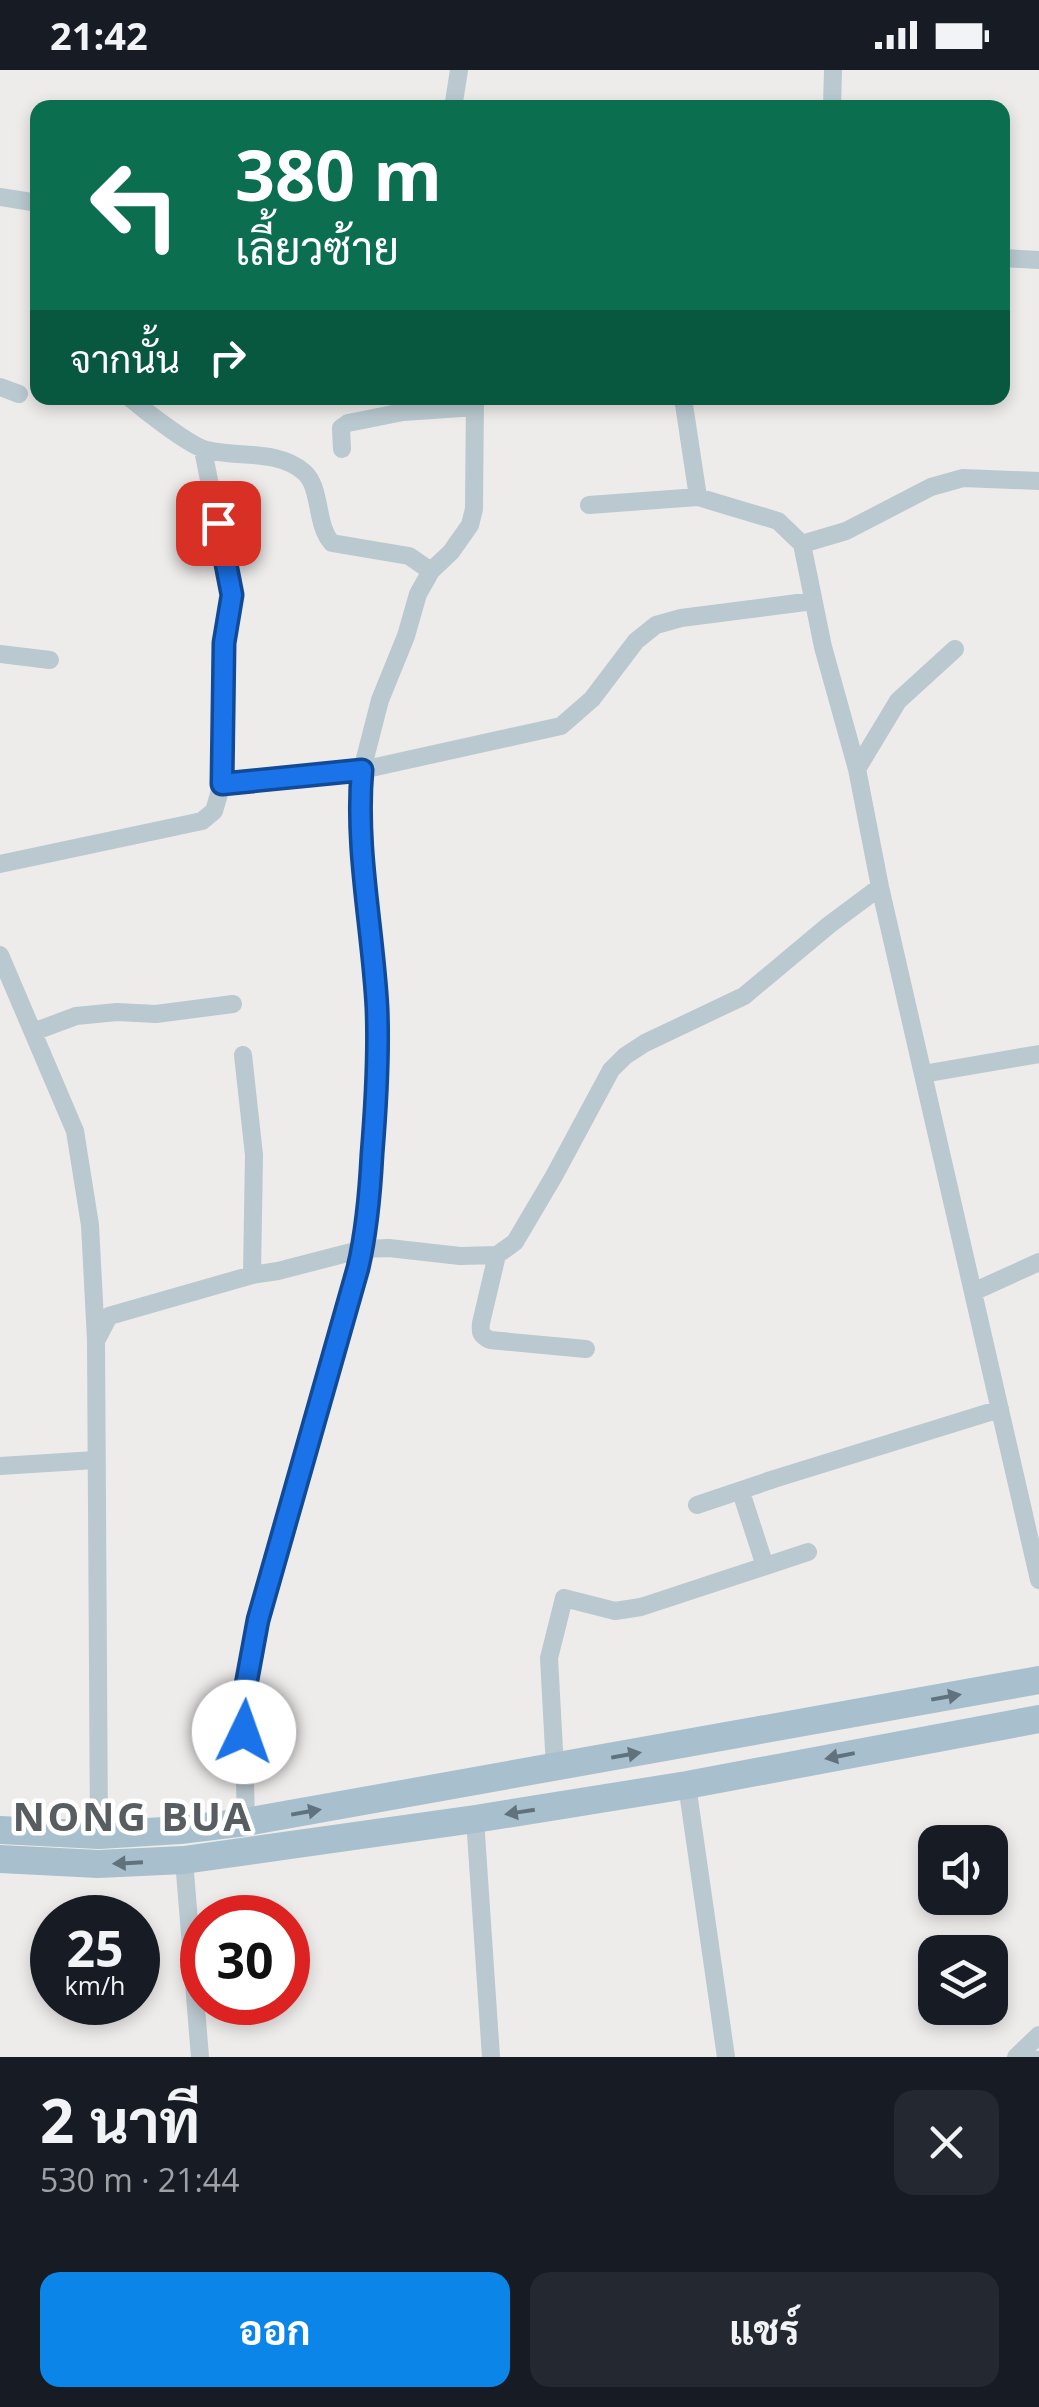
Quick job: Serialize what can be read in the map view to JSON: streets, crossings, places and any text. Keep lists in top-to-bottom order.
{
  "districts": ["NONG BUA"],
  "page": {
    "status": "21:42",
    "turn": ["380 m", "เลี้ยวซ้าย"],
    "then": "จากนั้น",
    "speed": "25 km/h",
    "limit": "30",
    "heading": ["2 นาที", "530 m · 21:44"],
    "buttons": ["ออก", "แชร์"]
  }
}
